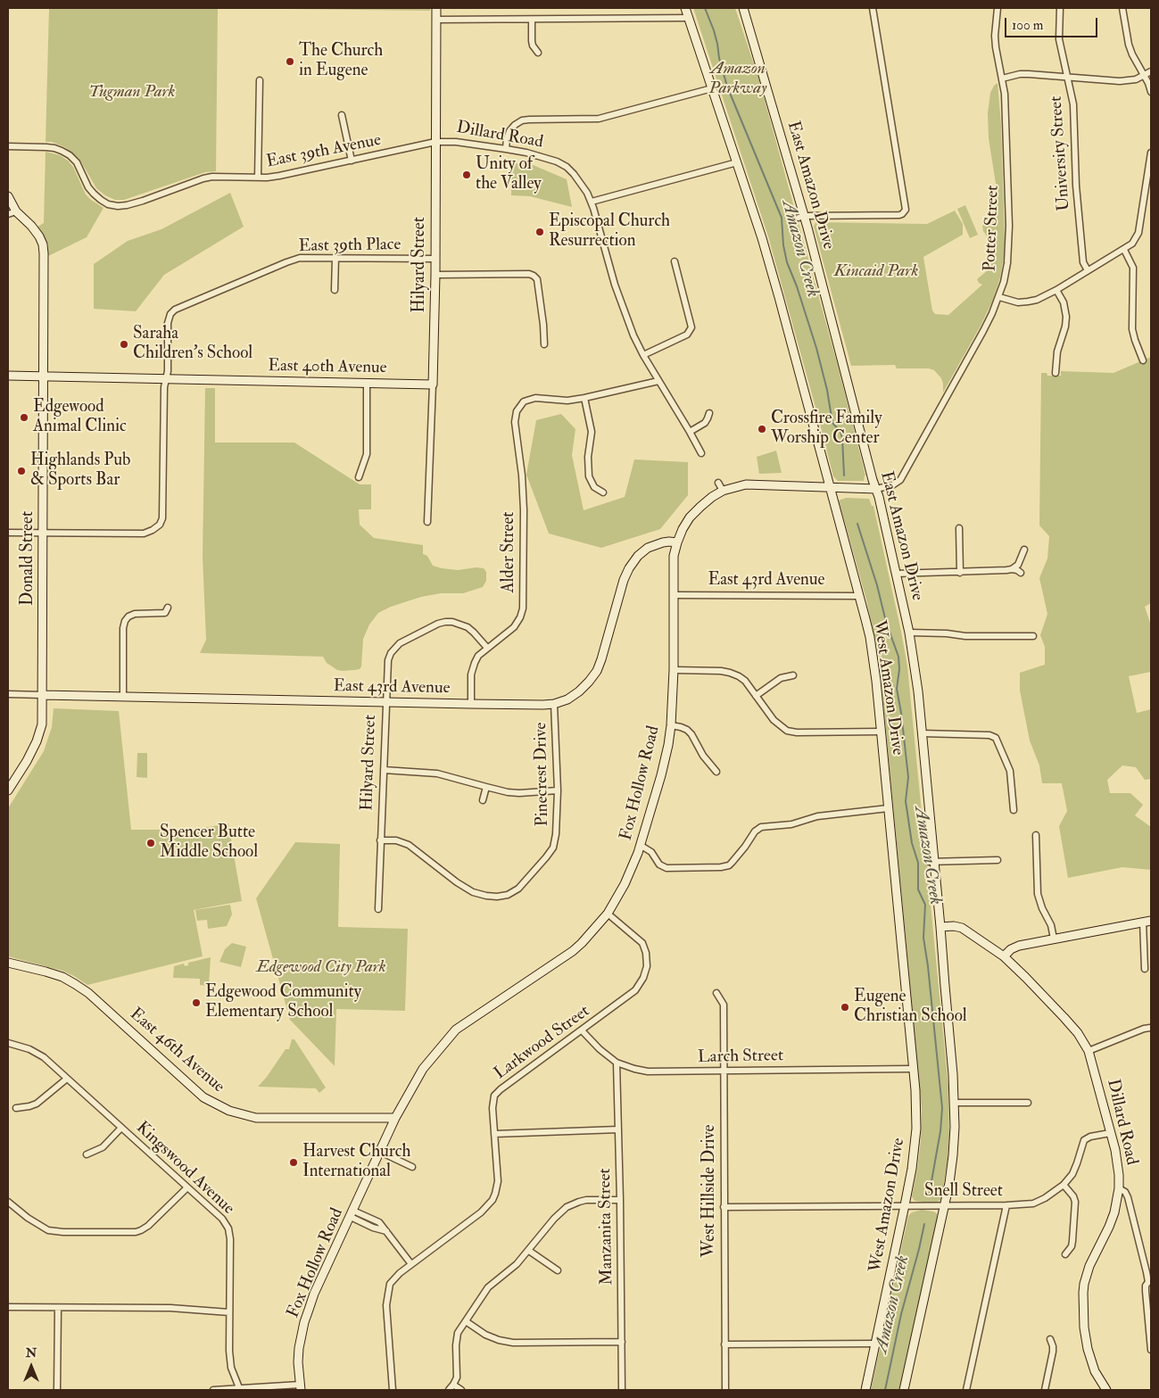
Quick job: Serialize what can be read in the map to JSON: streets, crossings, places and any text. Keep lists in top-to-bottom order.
{
  "streets": {
    "street": [
      "Dillard Road",
      "East 39th Avenue",
      "University Street",
      "East Amazon Drive",
      "Potter Street",
      "East 39th Place",
      "Hilyard Street",
      "East 40th Avenue",
      "Alder Street",
      "Donald Street",
      "East 43rd Avenue",
      "West Amazon Drive",
      "Pinecrest Drive",
      "Fox Hollow Road",
      "Larkwood Street",
      "East 46th Avenue",
      "Larch Street",
      "Kingswood Avenue",
      "West Hillside Drive",
      "Snell Street",
      "Manzanita Street"
    ]
  },
  "crossings": [
    ["Dillard Road", "East 39th Avenue"],
    ["Dillard Road", "East Amazon Drive"],
    ["Dillard Road", "Hilyard Street"],
    ["Dillard Road", "Snell Street"],
    ["East 39th Avenue", "Hilyard Street"],
    ["East Amazon Drive", "Potter Street"],
    ["East Amazon Drive", "Fox Hollow Road"],
    ["East Amazon Drive", "Snell Street"],
    ["Potter Street", "Fox Hollow Road"],
    ["East 39th Place", "Hilyard Street"],
    ["East 39th Place", "East 40th Avenue"],
    ["Hilyard Street", "East 40th Avenue"],
    ["Hilyard Street", "Alder Street"],
    ["Hilyard Street", "East 43rd Avenue"],
    ["Hilyard Street", "Pinecrest Drive"],
    ["East 40th Avenue", "Donald Street"],
    ["Alder Street", "East 43rd Avenue"],
    ["Donald Street", "East 43rd Avenue"],
    ["East 43rd Avenue", "West Amazon Drive"],
    ["East 43rd Avenue", "Pinecrest Drive"],
    ["East 43rd Avenue", "Fox Hollow Road"],
    ["West Amazon Drive", "Fox Hollow Road"],
    ["West Amazon Drive", "Larch Street"],
    ["West Amazon Drive", "Snell Street"],
    ["Fox Hollow Road", "Larkwood Street"],
    ["Fox Hollow Road", "East 46th Avenue"],
    ["Larkwood Street", "Larch Street"],
    ["Larch Street", "West Hillside Drive"],
    ["Larch Street", "Manzanita Street"],
    ["West Hillside Drive", "Snell Street"]
  ],
  "water": ["Amazon Creek"],
  "parks": [
    "Amazon Parkway",
    "Tugman Park",
    "Kincaid Park",
    "Edgewood City Park"
  ],
  "places": [
    "The Church in Eugene",
    "Unity of the Valley",
    "Episcopal Church Resurrection",
    "Saraha Children's School",
    "Edgewood Animal Clinic",
    "Crossfire Family Worship Center",
    "Highlands Pub & Sports Bar",
    "Spencer Butte Middle School",
    "Edgewood Community Elementary School",
    "Eugene Christian School",
    "Harvest Church International"
  ],
  "scale_bar": "100 m",
  "north": "top"
}
